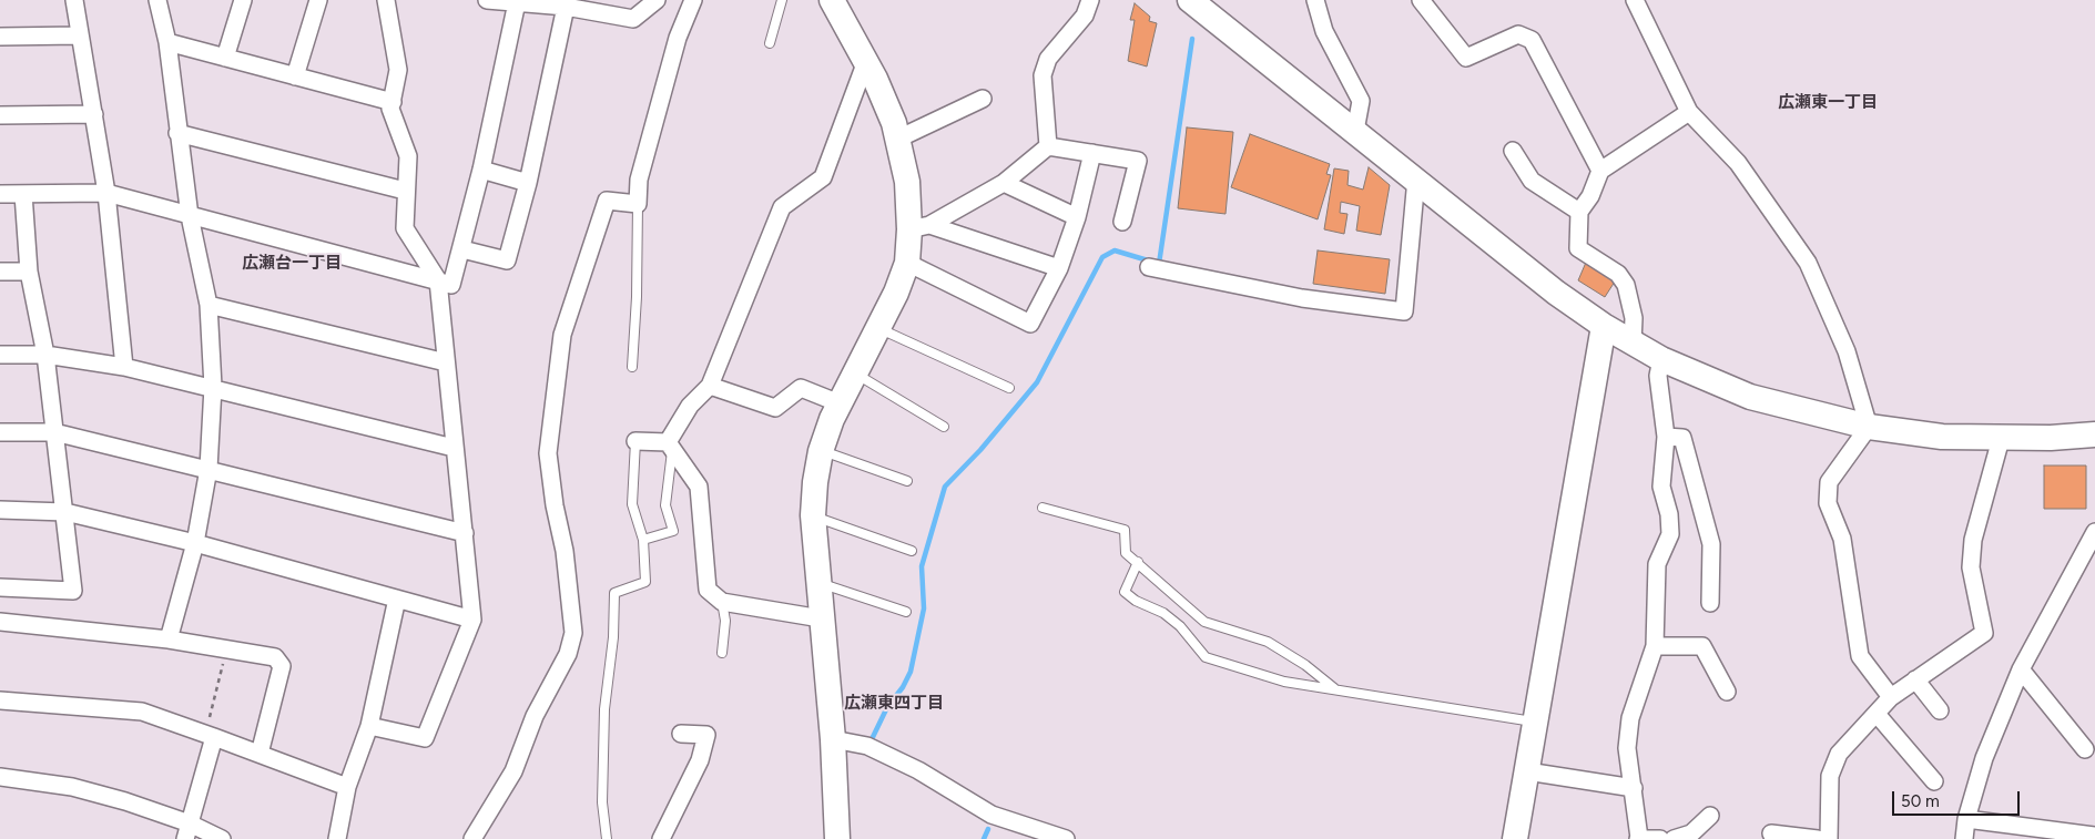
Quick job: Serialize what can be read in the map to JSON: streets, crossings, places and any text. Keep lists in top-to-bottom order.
{
  "districts": ["広瀬東一丁目", "広瀬台一丁目", "広瀬東四丁目"],
  "scale_bar": "50 m"
}
